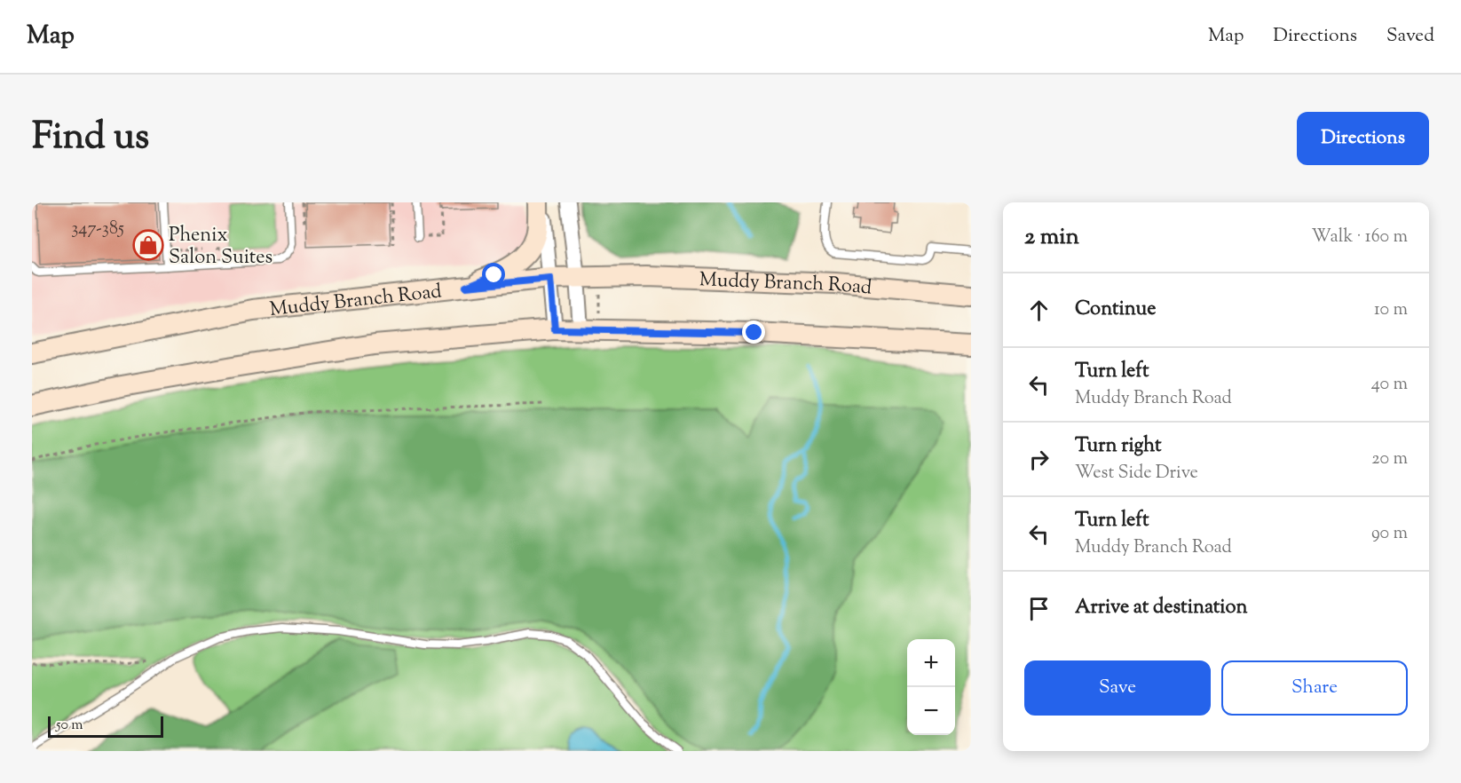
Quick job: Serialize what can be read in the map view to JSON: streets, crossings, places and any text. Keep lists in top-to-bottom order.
{
  "streets": {
    "main road": ["Muddy Branch Road"]
  },
  "places": {
    "shop": ["Phenix Salon Suites"]
  },
  "house_numbers": ["347-385"],
  "scale_bar": "50 m",
  "page": {
    "header": "Map",
    "nav": ["Map", "Directions", "Saved"],
    "title": "Find us",
    "buttons": [
      "Directions",
      ["Save", "Share"]
    ],
    "heading": ["2 min", "Walk · 160 m"],
    "list": [
      ["Continue", "10 m"],
      ["Turn left", "Muddy Branch Road", "40 m"],
      ["Turn right", "West Side Drive", "20 m"],
      ["Turn left", "Muddy Branch Road", "90 m"],
      "Arrive at destination"
    ],
    "map_buttons": ["+", "−"],
    "scale": "50 m"
  }
}
